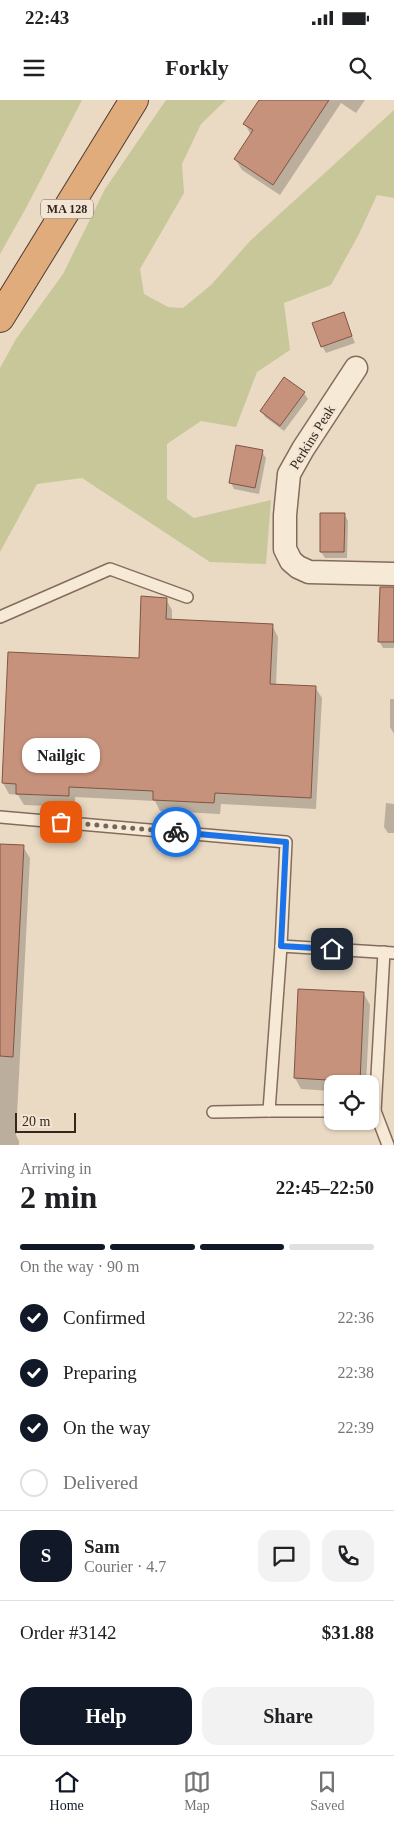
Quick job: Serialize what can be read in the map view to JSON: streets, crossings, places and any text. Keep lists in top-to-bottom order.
{
  "streets": {
    "highway": ["MA 128"],
    "street": ["Perkins Peak"]
  },
  "places": ["Nailgic"],
  "scale_bar": "20 m",
  "page": {
    "status": "22:43",
    "header": "Forkly",
    "bubble": "Nailgic",
    "scale": "20 m",
    "heading": ["2 min", "Arriving in", "22:45–22:50"],
    "panel": [
      "Sam",
      "Courier · 4.7",
      "Order #3142",
      "$31.88"
    ],
    "bar": "On the way · 90 m",
    "list": [
      ["Confirmed", "22:36"],
      ["Preparing", "22:38"],
      ["On the way", "22:39"],
      "Delivered"
    ],
    "round": "S",
    "buttons": ["Help", "Share"],
    "tabs": ["Home", "Map", "Saved"]
  }
}
